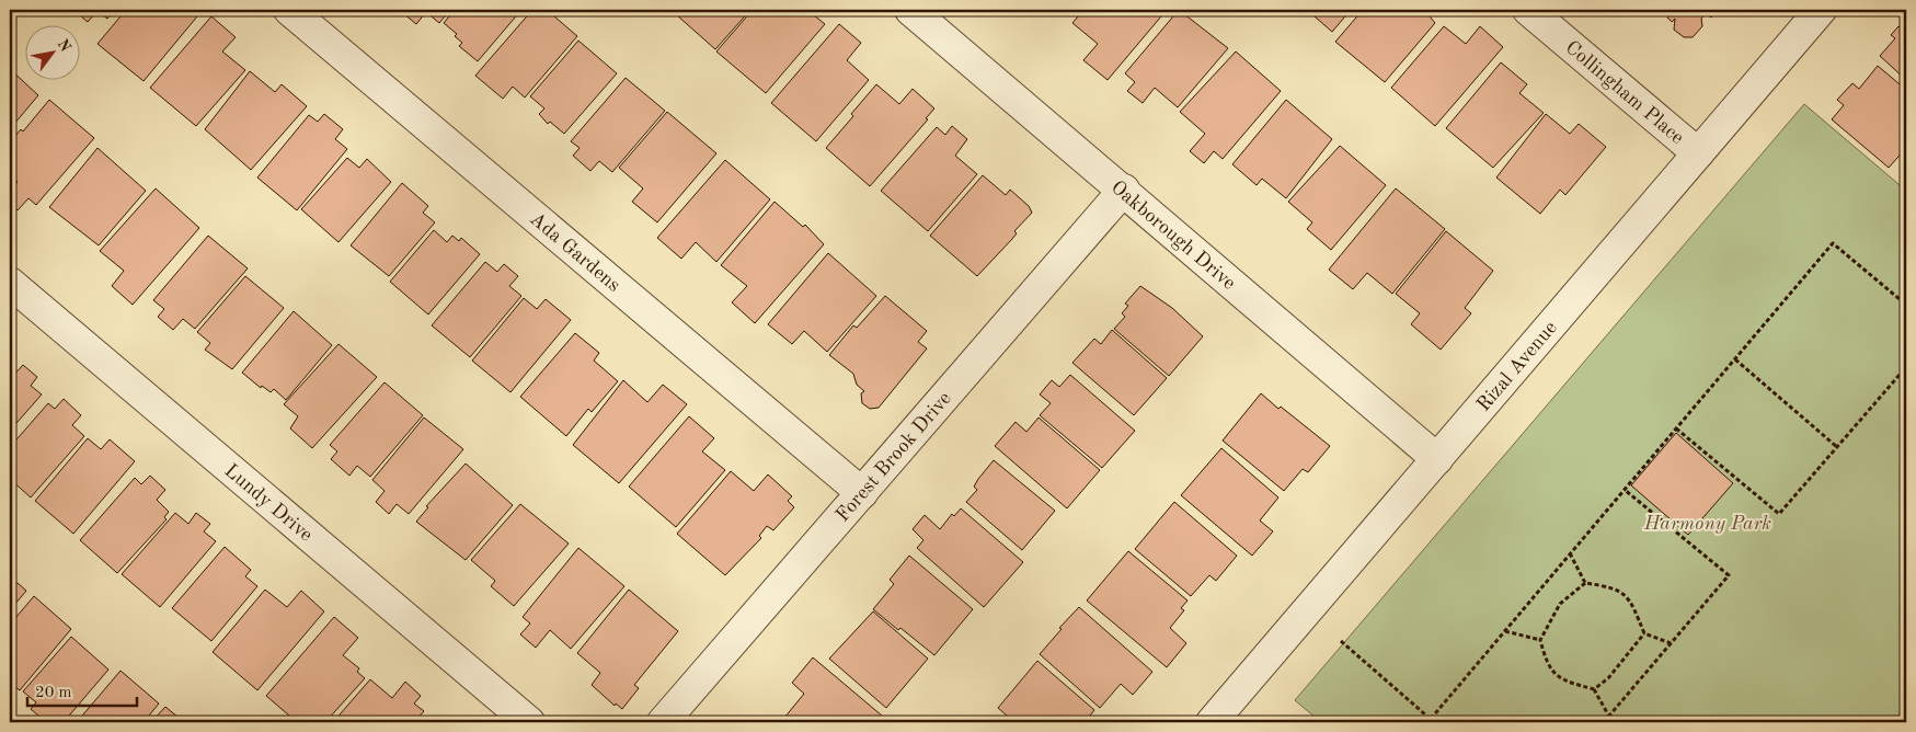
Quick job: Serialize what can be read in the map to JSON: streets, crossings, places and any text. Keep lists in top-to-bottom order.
{
  "streets": {
    "street": [
      "Collingham Place",
      "Oakborough Drive",
      "Ada Gardens",
      "Rizal Avenue",
      "Forest Brook Drive",
      "Lundy Drive"
    ]
  },
  "crossings": [
    ["Collingham Place", "Rizal Avenue"],
    ["Oakborough Drive", "Rizal Avenue"],
    ["Oakborough Drive", "Forest Brook Drive"],
    ["Ada Gardens", "Forest Brook Drive"]
  ],
  "parks": ["Harmony Park"],
  "scale_bar": "20 m",
  "north": "top right"
}
